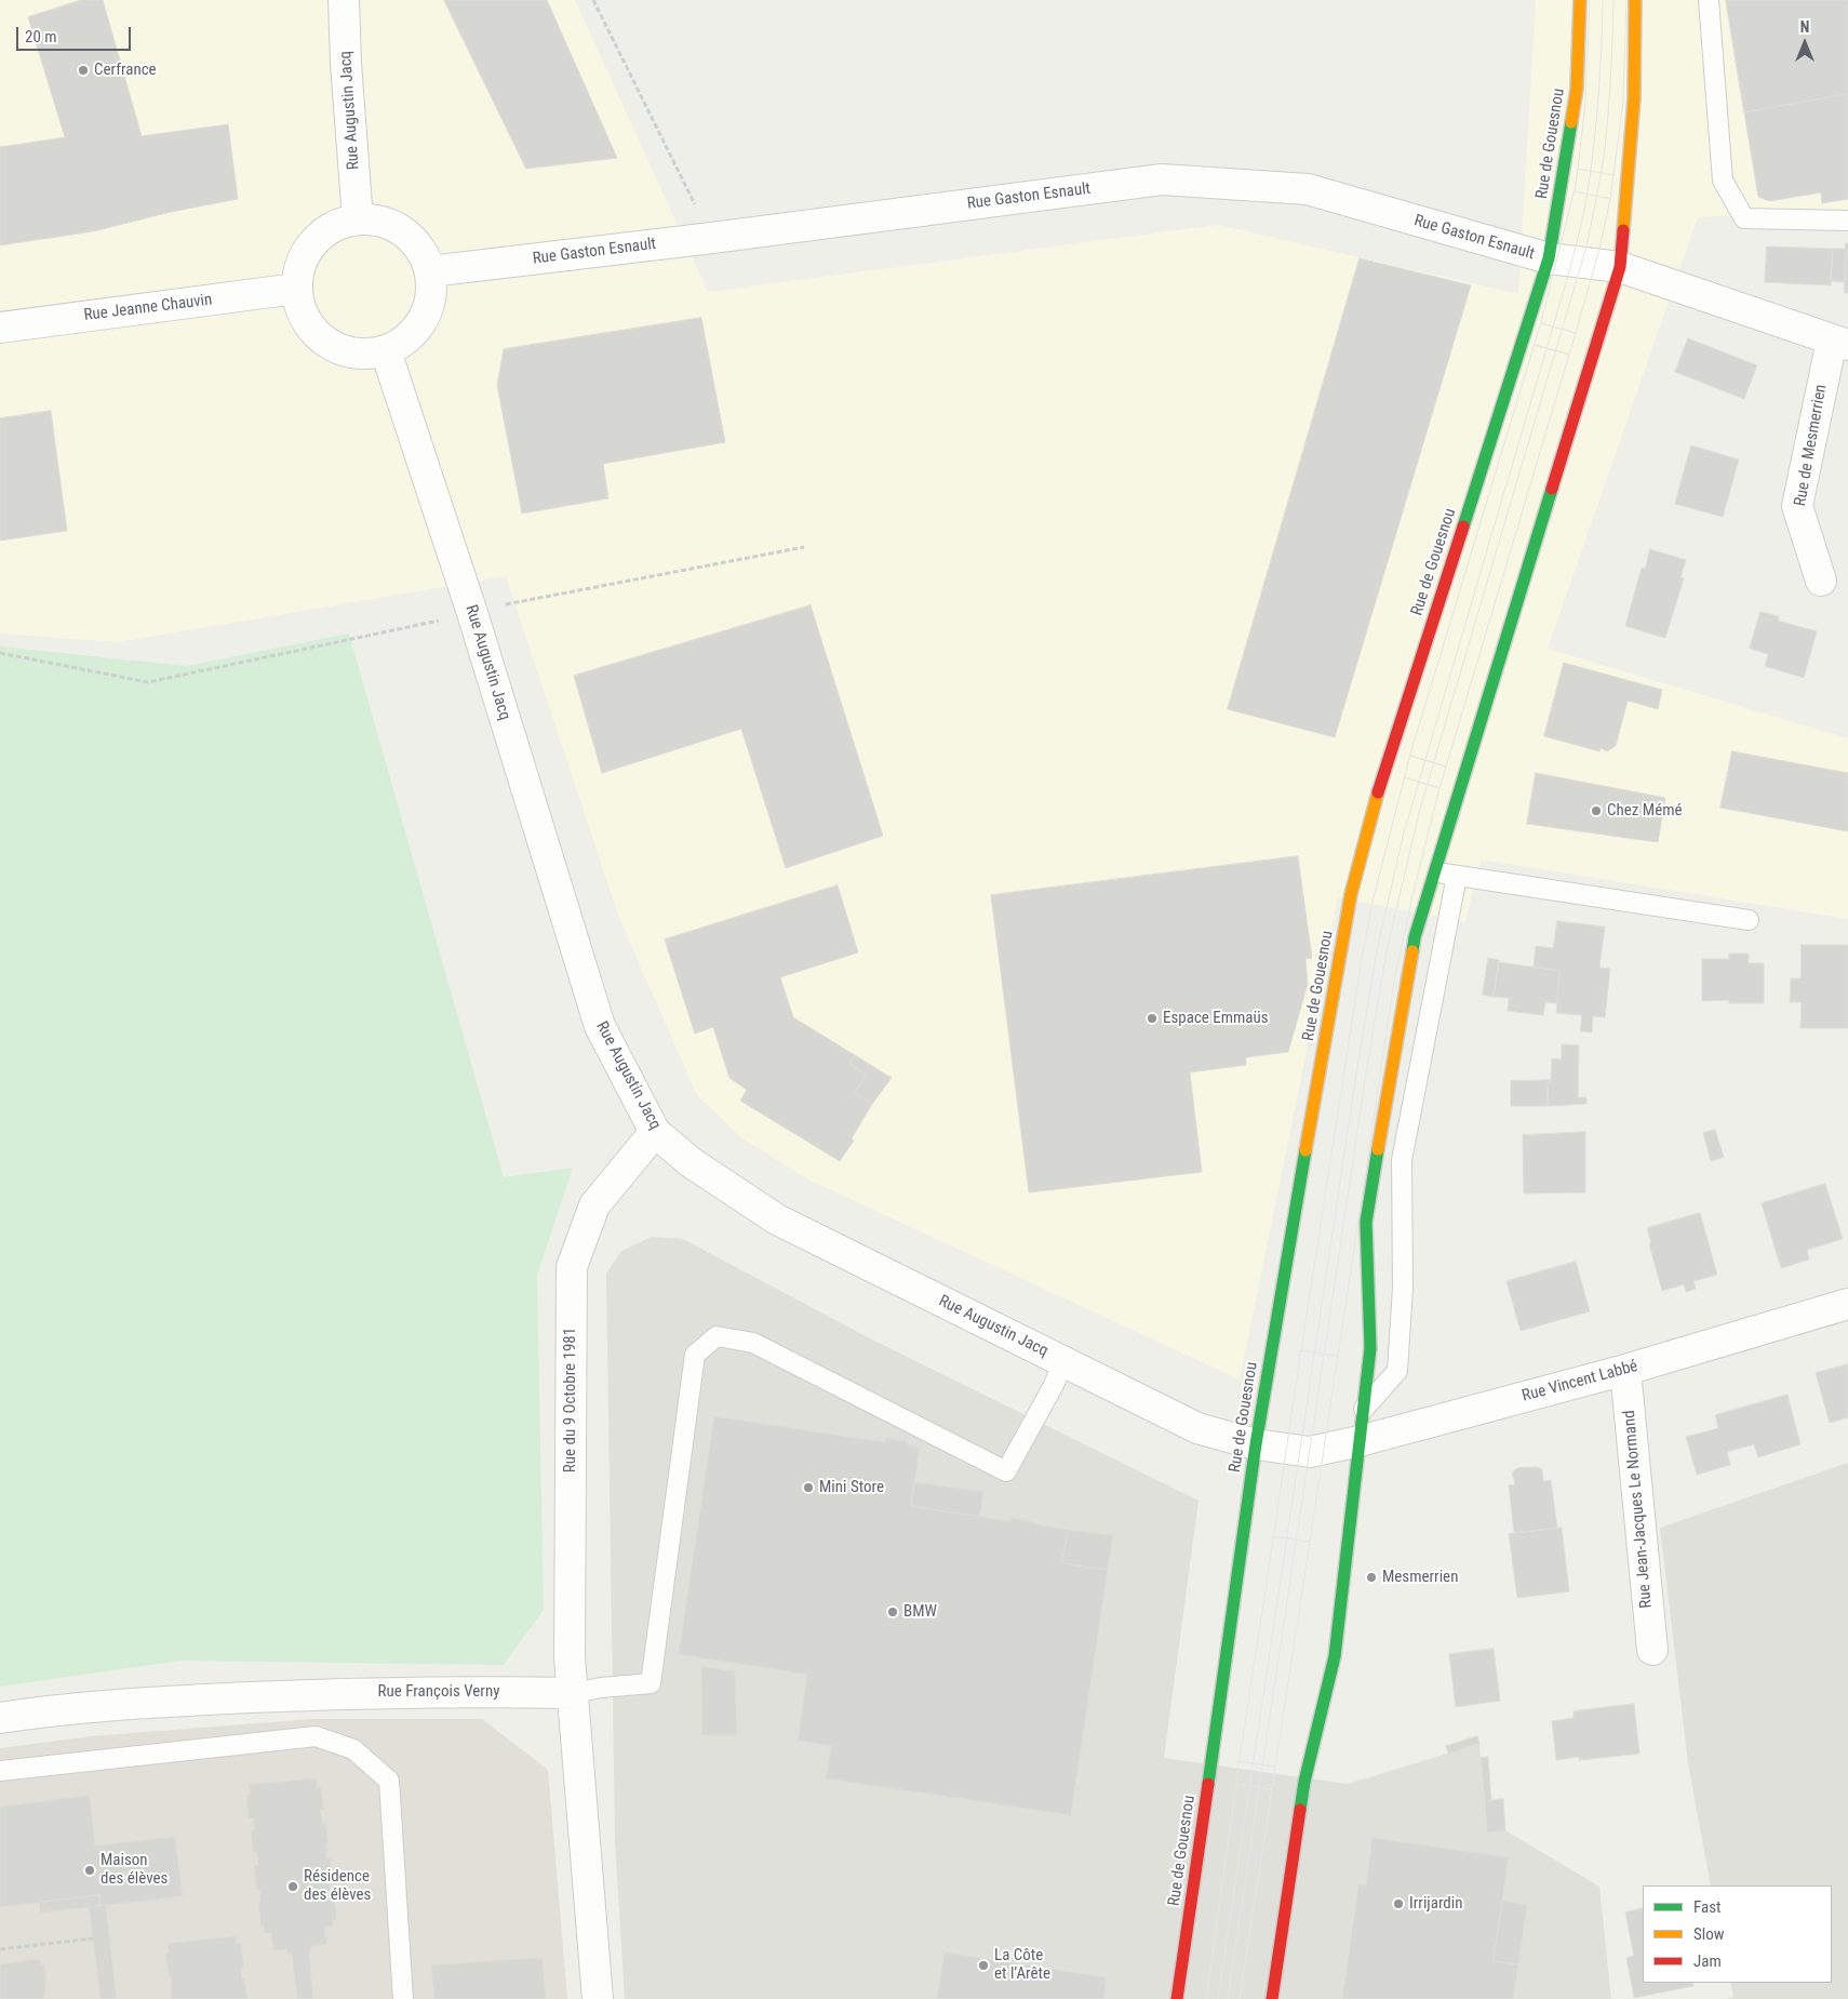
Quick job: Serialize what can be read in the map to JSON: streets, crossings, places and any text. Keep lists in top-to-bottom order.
{
  "streets": {
    "main road": ["Rue de Gouesnou"],
    "street": [
      "Rue Augustin Jacq",
      "Rue Gaston Esnault",
      "Rue Jeanne Chauvin",
      "Rue de Mesmerrien",
      "Rue Vincent Labbé",
      "Rue du 9 Octobre 1981",
      "Rue Jean-Jacques Le Normand",
      "Rue François Verny"
    ]
  },
  "crossings": [
    ["Rue Augustin Jacq", "Rue de Gouesnou"],
    ["Rue Augustin Jacq", "Rue Gaston Esnault"],
    ["Rue Augustin Jacq", "Rue Jeanne Chauvin"],
    ["Rue Augustin Jacq", "Rue Vincent Labbé"],
    ["Rue Augustin Jacq", "Rue du 9 Octobre 1981"],
    ["Rue de Gouesnou", "Rue Gaston Esnault"],
    ["Rue Gaston Esnault", "Rue Jeanne Chauvin"],
    ["Rue Gaston Esnault", "Rue de Mesmerrien"],
    ["Rue Vincent Labbé", "Rue Jean-Jacques Le Normand"],
    ["Rue du 9 Octobre 1981", "Rue François Verny"]
  ],
  "places": [
    "Cerfrance",
    "Chez Mémé",
    "Espace Emmaüs",
    "Mini Store",
    "Mesmerrien",
    "BMW",
    "Maison des élèves",
    "Résidence des élèves",
    "Irrijardin",
    "La Côte et l’Arête"
  ],
  "legend": ["Fast", "Slow", "Jam"],
  "scale_bar": "20 m",
  "north": "top"
}
